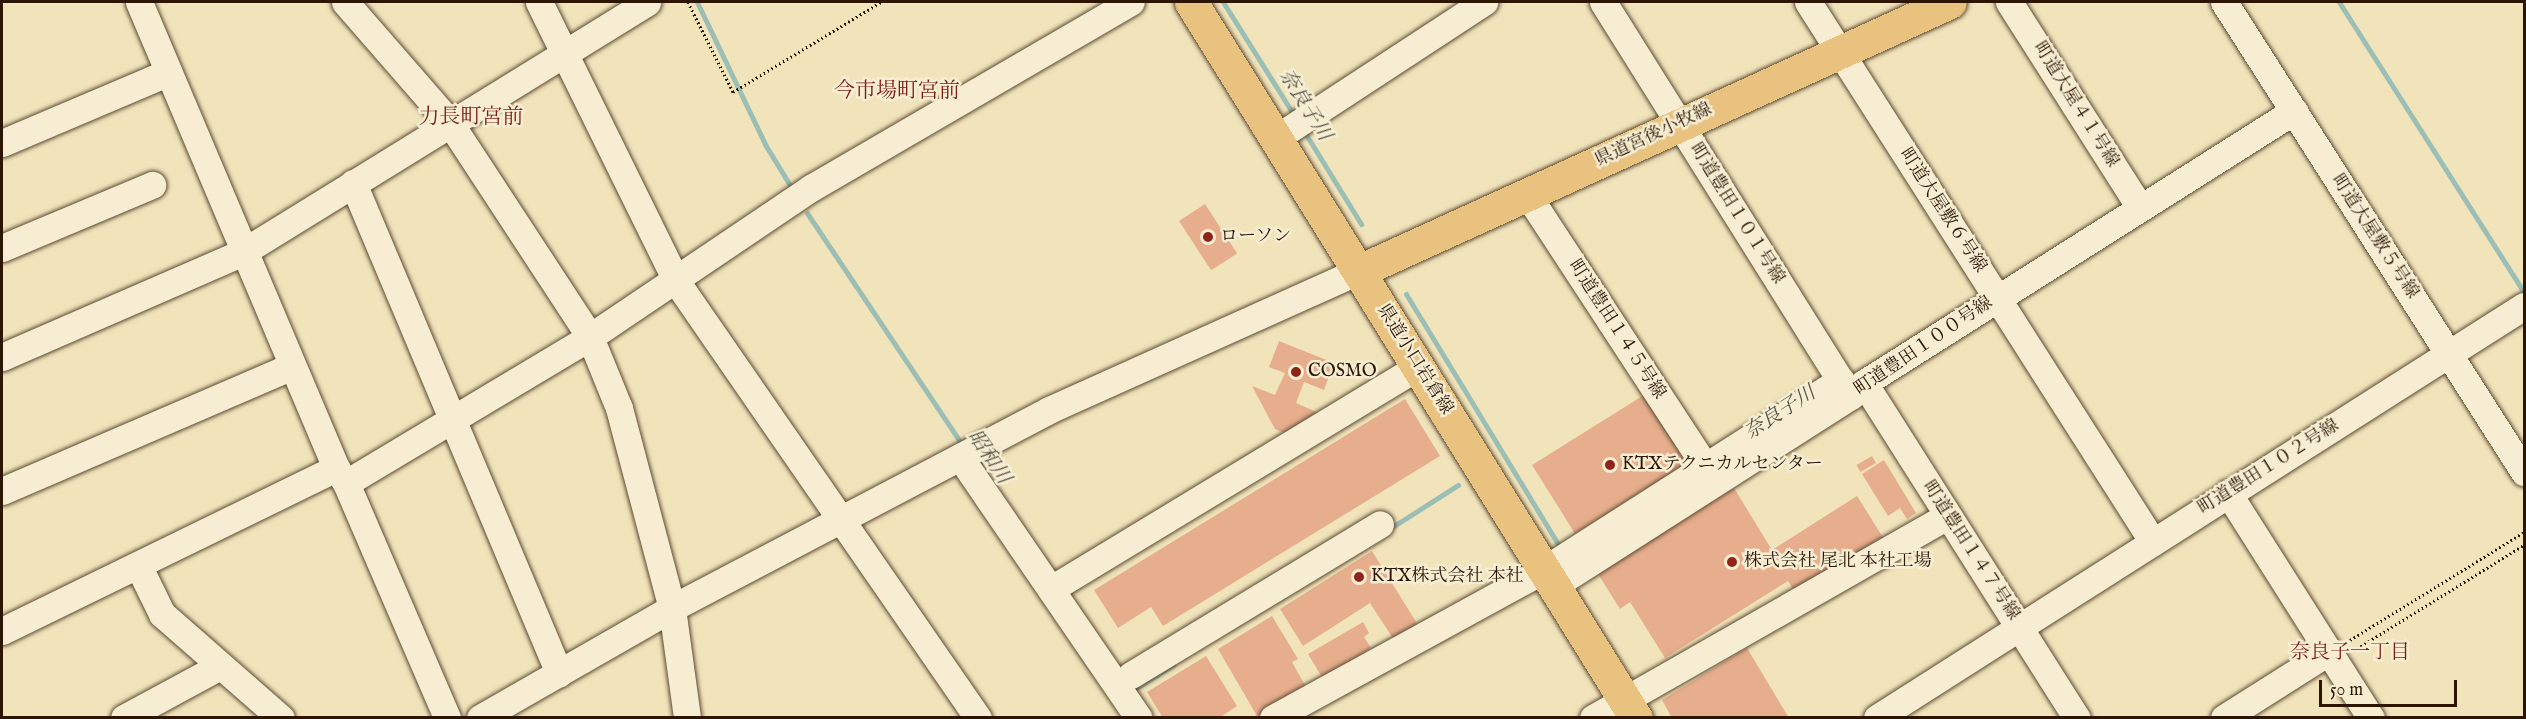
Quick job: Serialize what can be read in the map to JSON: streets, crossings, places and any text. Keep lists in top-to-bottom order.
{
  "streets": {
    "main road": ["県道宮後小牧線", "県道小口岩倉線"],
    "street": [
      "町道大屋４１号線",
      "町道大屋敷６号線",
      "町道豊田１０１号線",
      "町道大屋敷５号線",
      "町道豊田１４５号線",
      "町道豊田１００号線",
      "町道豊田１０２号線",
      "町道豊田１４７号線"
    ]
  },
  "crossings": [
    ["町道大屋４１号線", "町道豊田１００号線"],
    ["県道宮後小牧線", "町道大屋敷６号線"],
    ["県道宮後小牧線", "町道豊田１０１号線"],
    ["県道宮後小牧線", "町道豊田１４５号線"],
    ["県道宮後小牧線", "県道小口岩倉線"],
    ["町道大屋敷６号線", "町道豊田１００号線"],
    ["町道大屋敷６号線", "町道豊田１０２号線"],
    ["町道豊田１０１号線", "町道豊田１００号線"],
    ["町道豊田１０１号線", "町道豊田１４７号線"],
    ["町道大屋敷５号線", "町道豊田１００号線"],
    ["町道大屋敷５号線", "町道豊田１０２号線"],
    ["町道豊田１４５号線", "町道豊田１００号線"],
    ["町道豊田１００号線", "県道小口岩倉線"],
    ["町道豊田１００号線", "町道豊田１４７号線"],
    ["町道豊田１０２号線", "町道豊田１４７号線"]
  ],
  "districts": ["今市場町宮前", "力長町宮前", "奈良子一丁目"],
  "water": ["奈良子川", "昭和川"],
  "places": [
    "ローソン",
    "COSMO",
    "KTXテクニカルセンター",
    "株式会社 尾北 本社工場",
    "KTX株式会社 本社"
  ],
  "scale_bar": "50 m"
}
